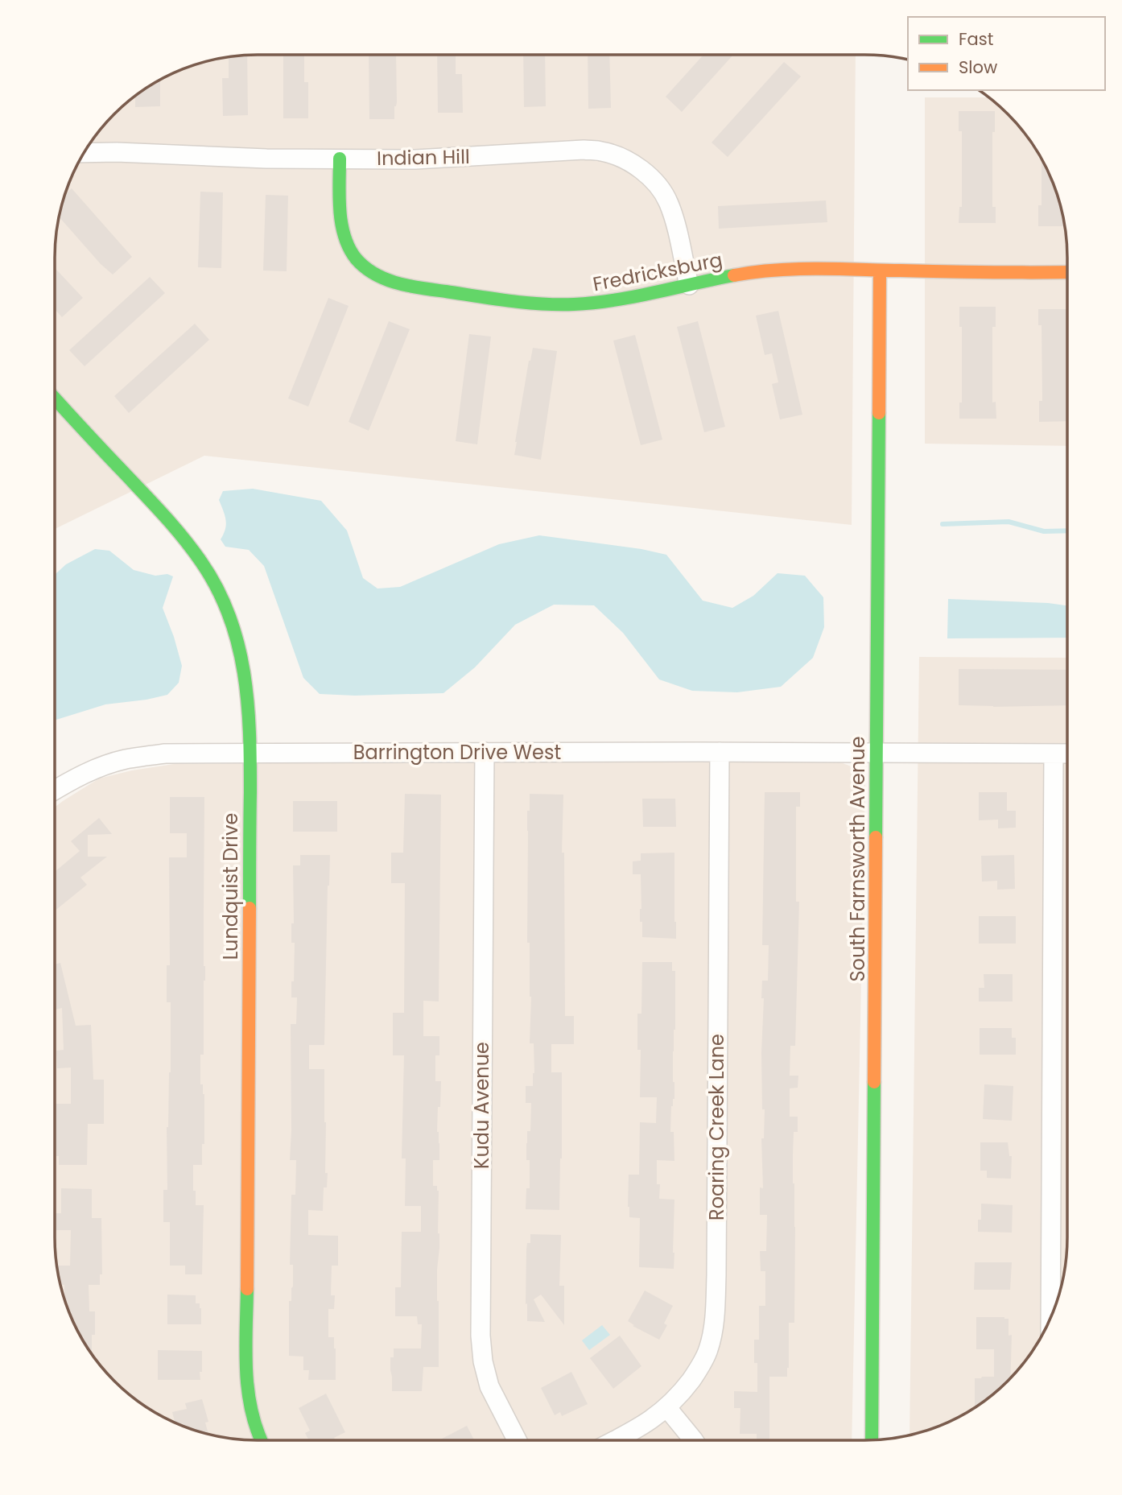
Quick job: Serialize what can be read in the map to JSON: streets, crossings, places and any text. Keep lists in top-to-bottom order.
{
  "streets": {
    "street": [
      "Indian Hill",
      "Fredricksburg",
      "Barrington Drive West",
      "South Farnsworth Avenue",
      "Lundquist Drive",
      "Kudu Avenue",
      "Roaring Creek Lane"
    ]
  },
  "crossings": [
    ["Indian Hill", "Fredricksburg"],
    ["Fredricksburg", "South Farnsworth Avenue"],
    ["Barrington Drive West", "South Farnsworth Avenue"],
    ["Barrington Drive West", "Lundquist Drive"],
    ["Barrington Drive West", "Kudu Avenue"],
    ["Barrington Drive West", "Roaring Creek Lane"]
  ],
  "legend": ["Fast", "Slow"]
}
